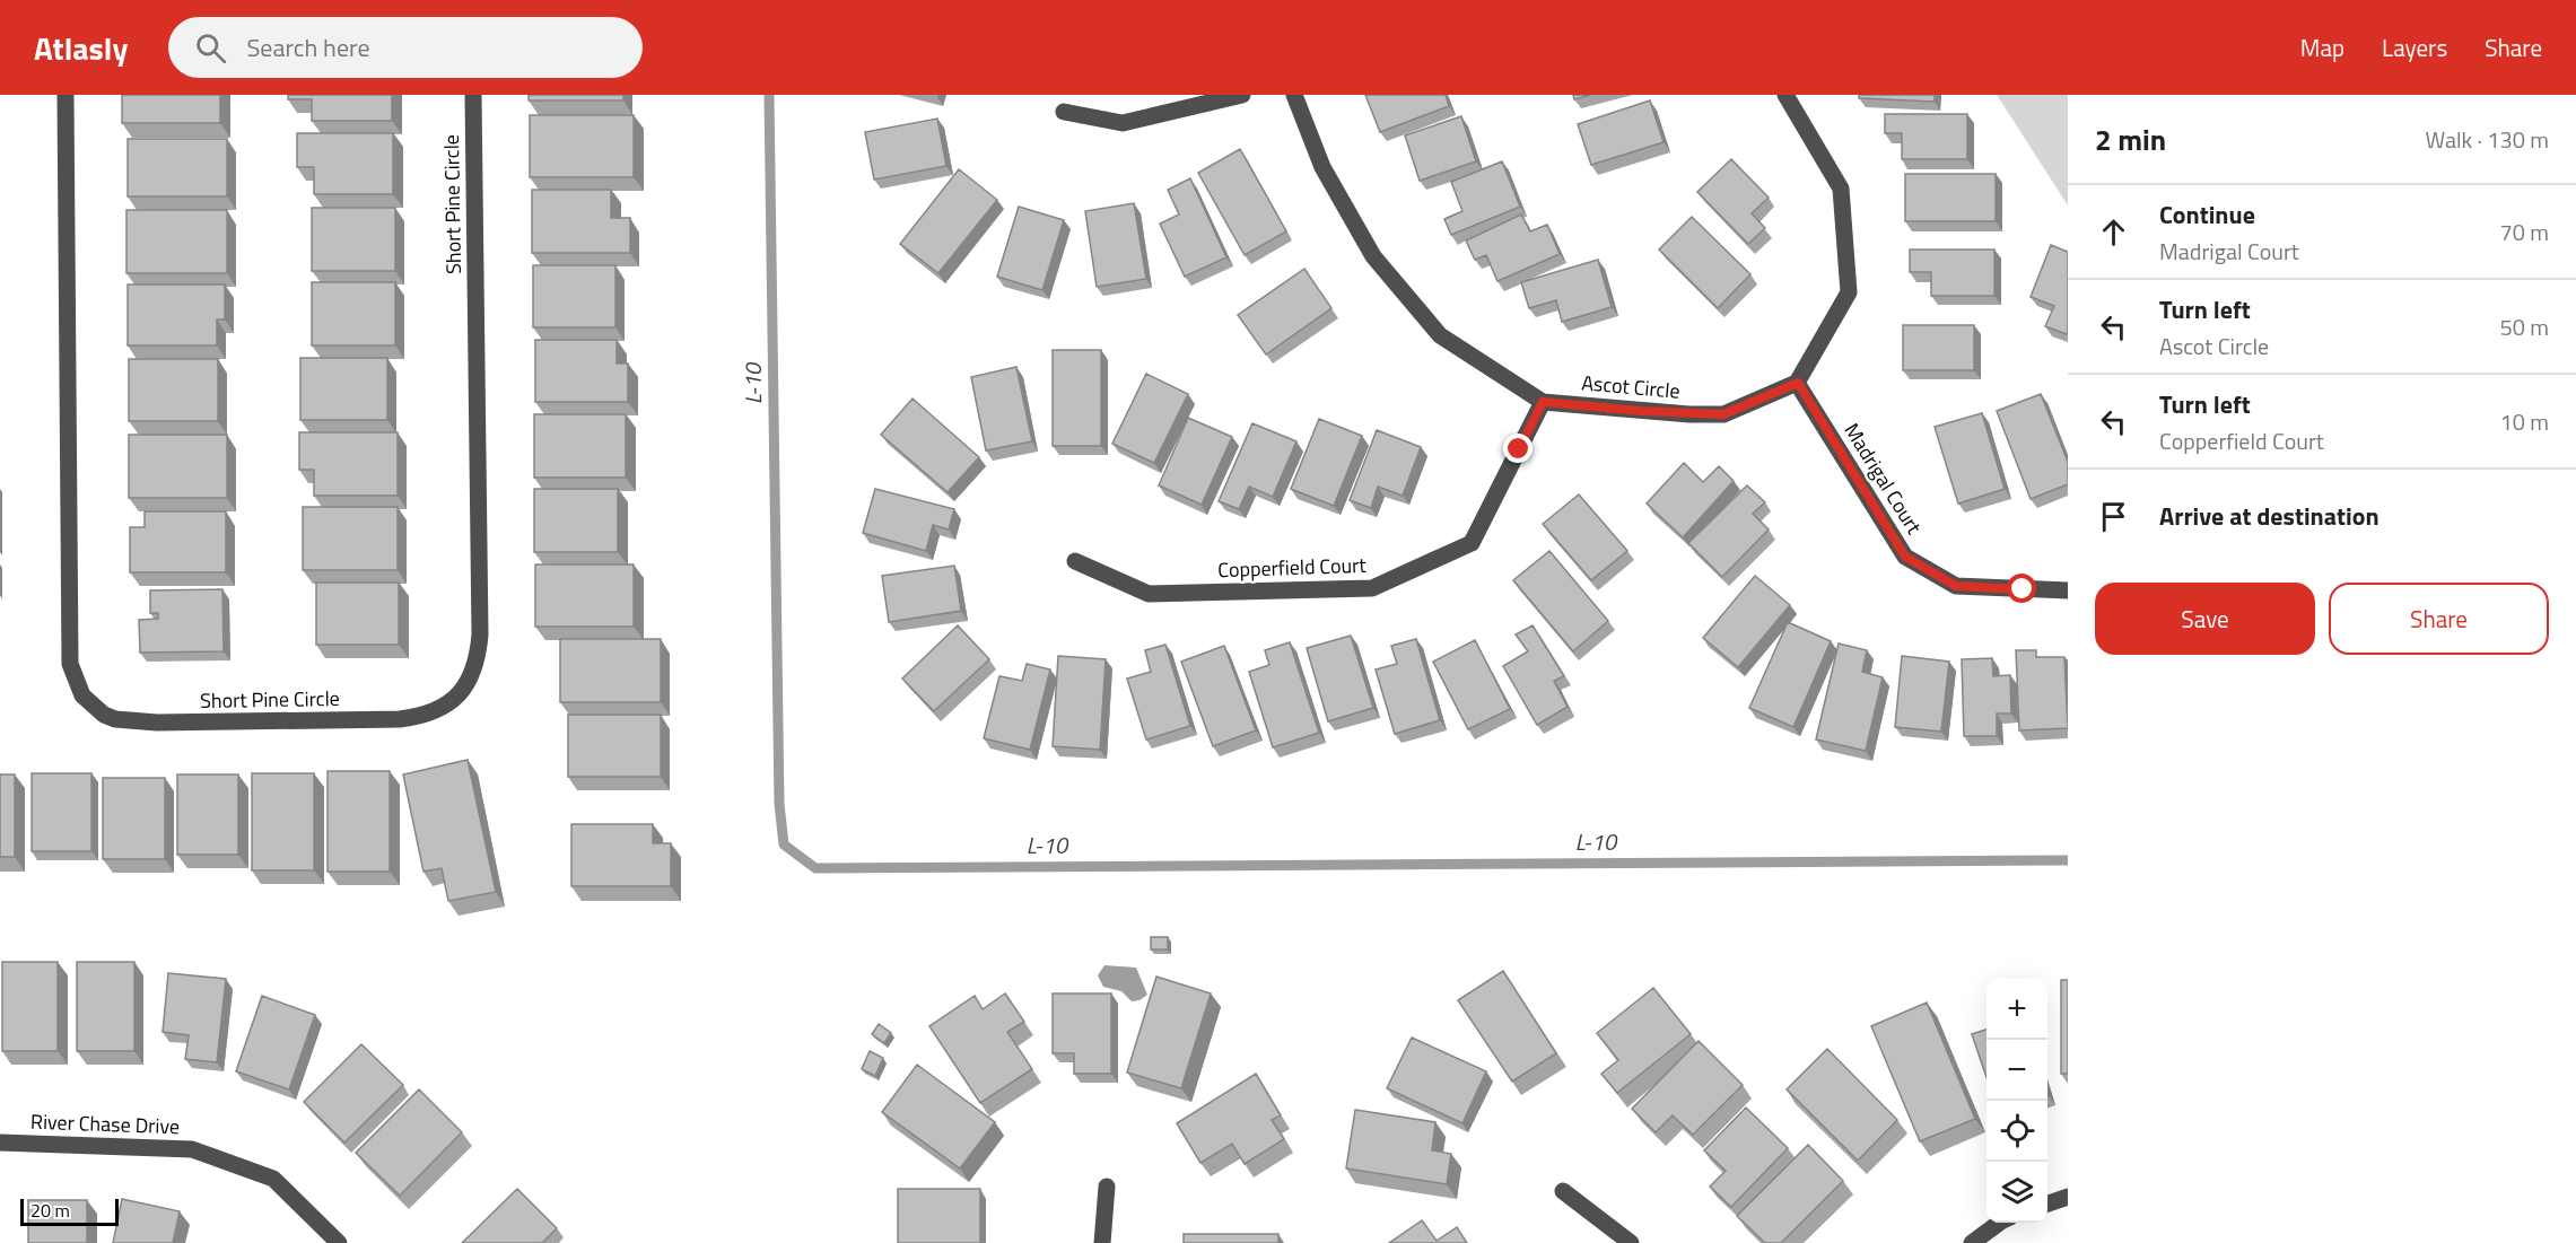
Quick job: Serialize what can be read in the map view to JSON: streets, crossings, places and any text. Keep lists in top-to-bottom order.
{
  "streets": {
    "street": [
      "Short Pine Circle",
      "Ascot Circle",
      "Madrigal Court",
      "Copperfield Court",
      "River Chase Drive"
    ]
  },
  "crossings": [
    ["Ascot Circle", "Madrigal Court"],
    ["Ascot Circle", "Copperfield Court"]
  ],
  "water": ["L-10"],
  "scale_bar": "20 m",
  "page": {
    "header": "Atlasly",
    "search": "Search here",
    "nav": ["Map", "Layers", "Share"],
    "heading": ["2 min", "Walk · 130 m"],
    "list": [
      ["Continue", "Madrigal Court", "70 m"],
      ["Turn left", "Ascot Circle", "50 m"],
      ["Turn left", "Copperfield Court", "10 m"],
      "Arrive at destination"
    ],
    "buttons": ["Save", "Share"],
    "map_buttons": ["+", "−"],
    "scale": "20 m"
  }
}
